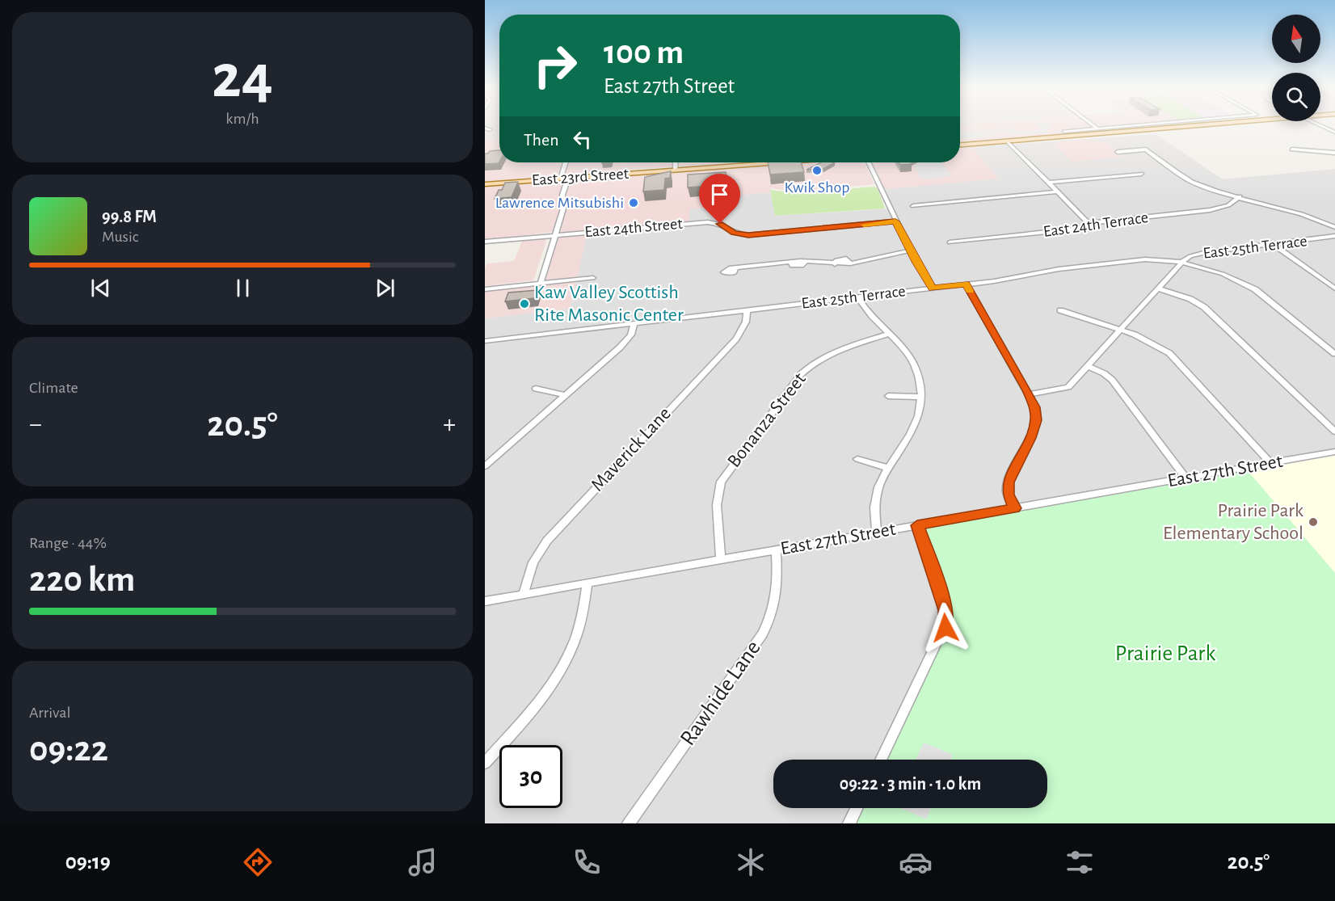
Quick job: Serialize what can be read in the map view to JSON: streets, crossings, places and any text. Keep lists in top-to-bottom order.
{
  "streets": {
    "main road": ["East 23rd Street"],
    "street": [
      "East 24th Terrace",
      "East 24th Street",
      "East 25th Terrace",
      "Bonanza Street",
      "Maverick Lane",
      "East 27th Street",
      "Rawhide Lane"
    ]
  },
  "crossings": [
    ["East 25th Terrace", "Maverick Lane"],
    ["Bonanza Street", "East 27th Street"],
    ["Maverick Lane", "East 27th Street"],
    ["East 27th Street", "Rawhide Lane"]
  ],
  "parks": ["Prairie Park"],
  "places": [
    "Kwik Shop",
    "Lawrence Mitsubishi",
    "Kaw Valley Scottish Rite Masonic Center",
    "Prairie Park Elementary School"
  ],
  "north": "top",
  "page": {
    "tile": [
      ["24", "km/h"],
      "Climate",
      ["Range · 44%", "220 km"],
      ["Arrival", "09:22"]
    ],
    "turn": ["100 m", "East 27th Street"],
    "then": "Then",
    "song": ["99.8 FM", "Music"],
    "heat": ["−", "20.5°", "+"],
    "limit": "30",
    "trip": "09:22 · 3 min · 1.0 km",
    "tabs": ["09:19", "20.5°"]
  }
}
